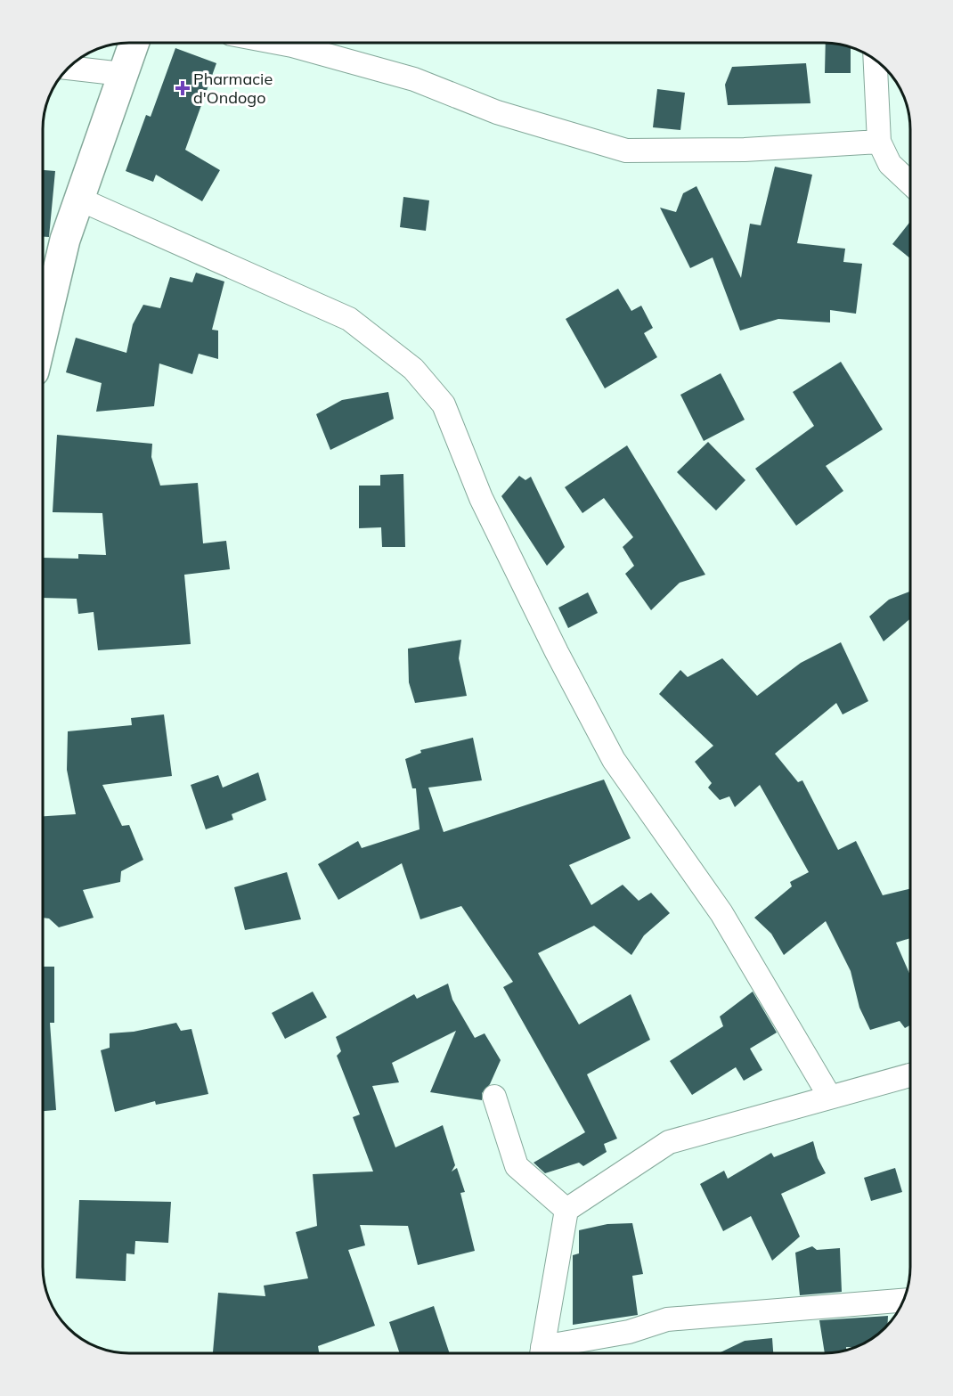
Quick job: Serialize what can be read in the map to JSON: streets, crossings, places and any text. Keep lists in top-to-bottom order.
{
  "places": {
    "health": ["Pharmacie d'Ondogo"]
  }
}
